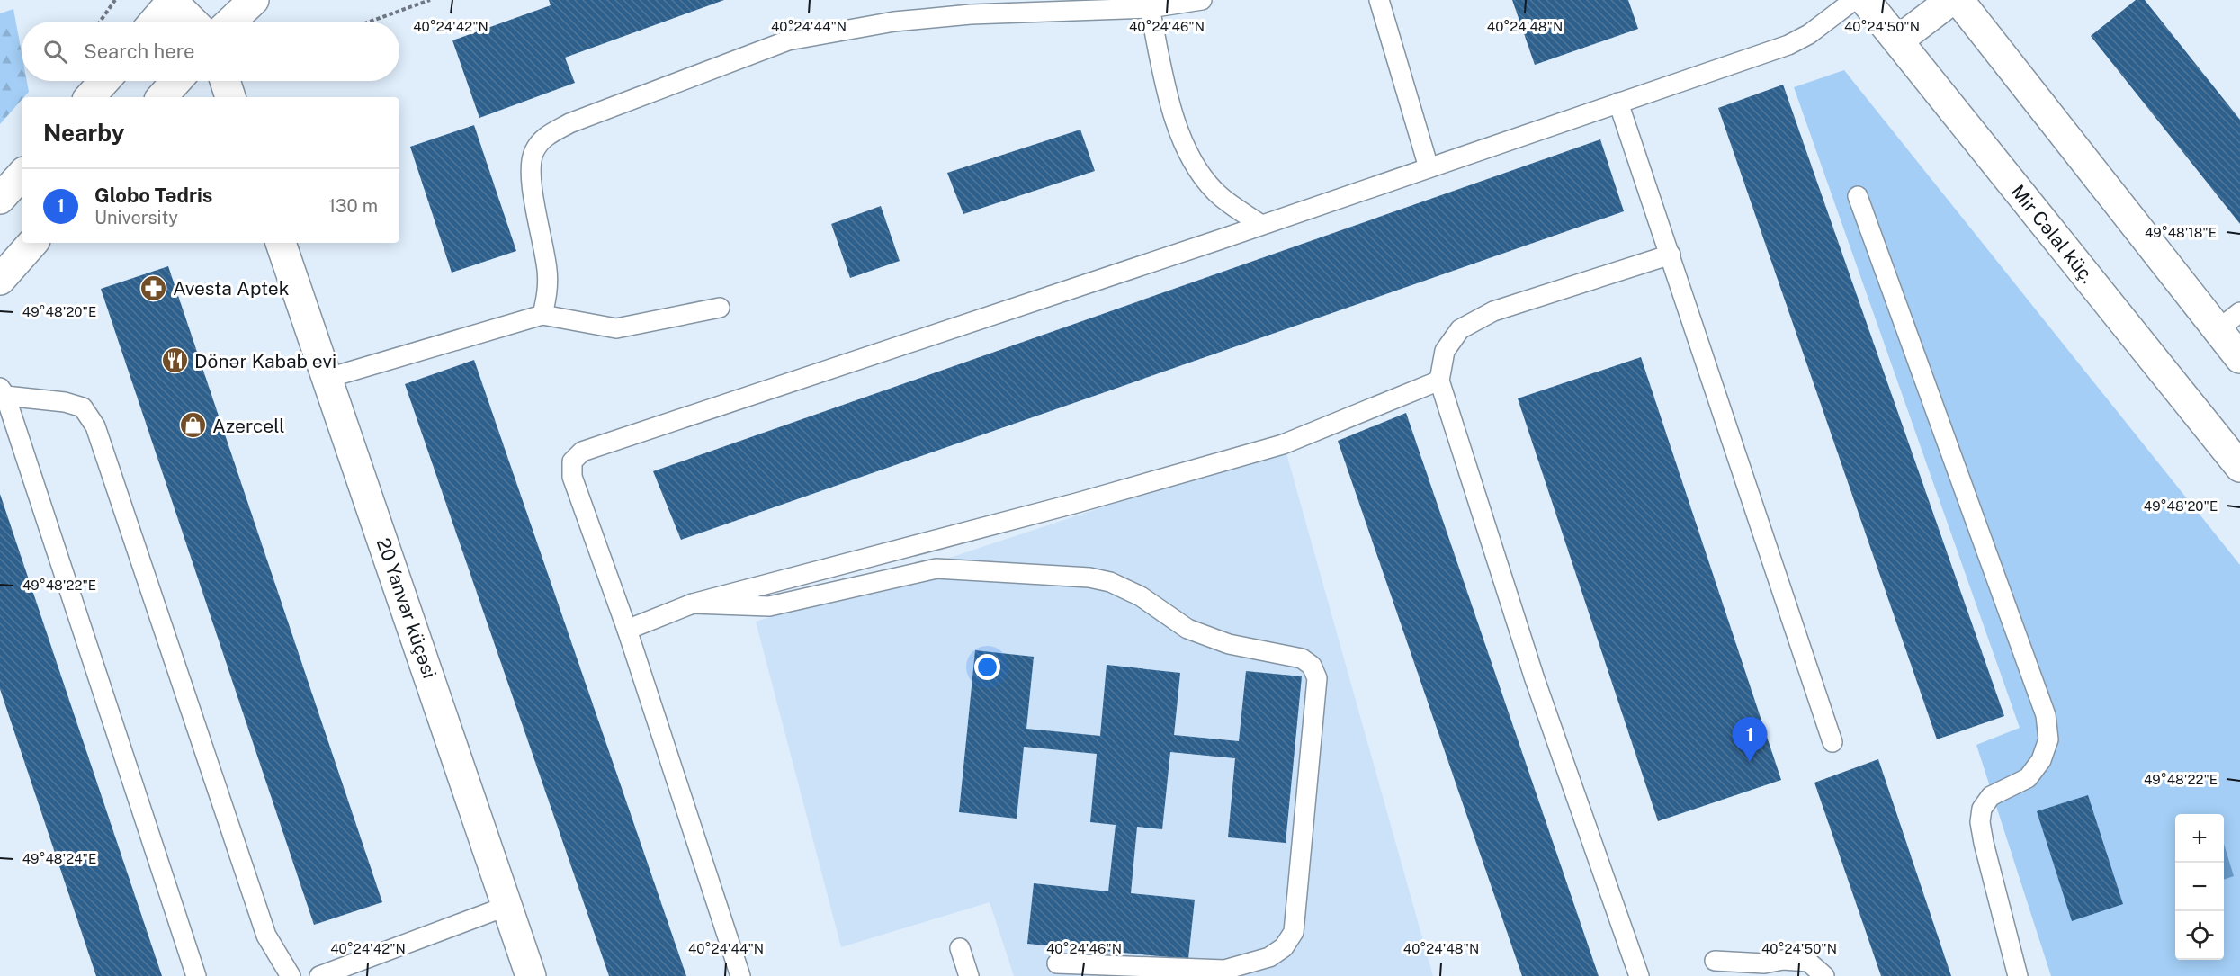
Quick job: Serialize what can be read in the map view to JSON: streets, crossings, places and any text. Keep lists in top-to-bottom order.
{
  "streets": {
    "street": ["Mir Cəlal küç.", "20 Yanvar küçəsi"]
  },
  "places": {
    "pharmacy": ["Avesta Aptek"],
    "restaurant": ["Dönər Kabab evi"],
    "shop": ["Azercell"]
  },
  "page": {
    "search": "Search here",
    "heading": "Nearby",
    "list": [
      {
        "mark": "1",
        "name": "Globo Tədris",
        "note": "University",
        "value": "130 m"
      }
    ],
    "pins": "1",
    "map_buttons": ["+", "−"]
  },
  "coordinates": [
    "40°24'42\"N",
    "40°24'44\"N",
    "40°24'46\"N",
    "40°24'48\"N",
    "40°24'50\"N",
    "49°48'18\"E",
    "49°48'20\"E",
    "49°48'22\"E",
    "49°48'24\"E"
  ]
}
